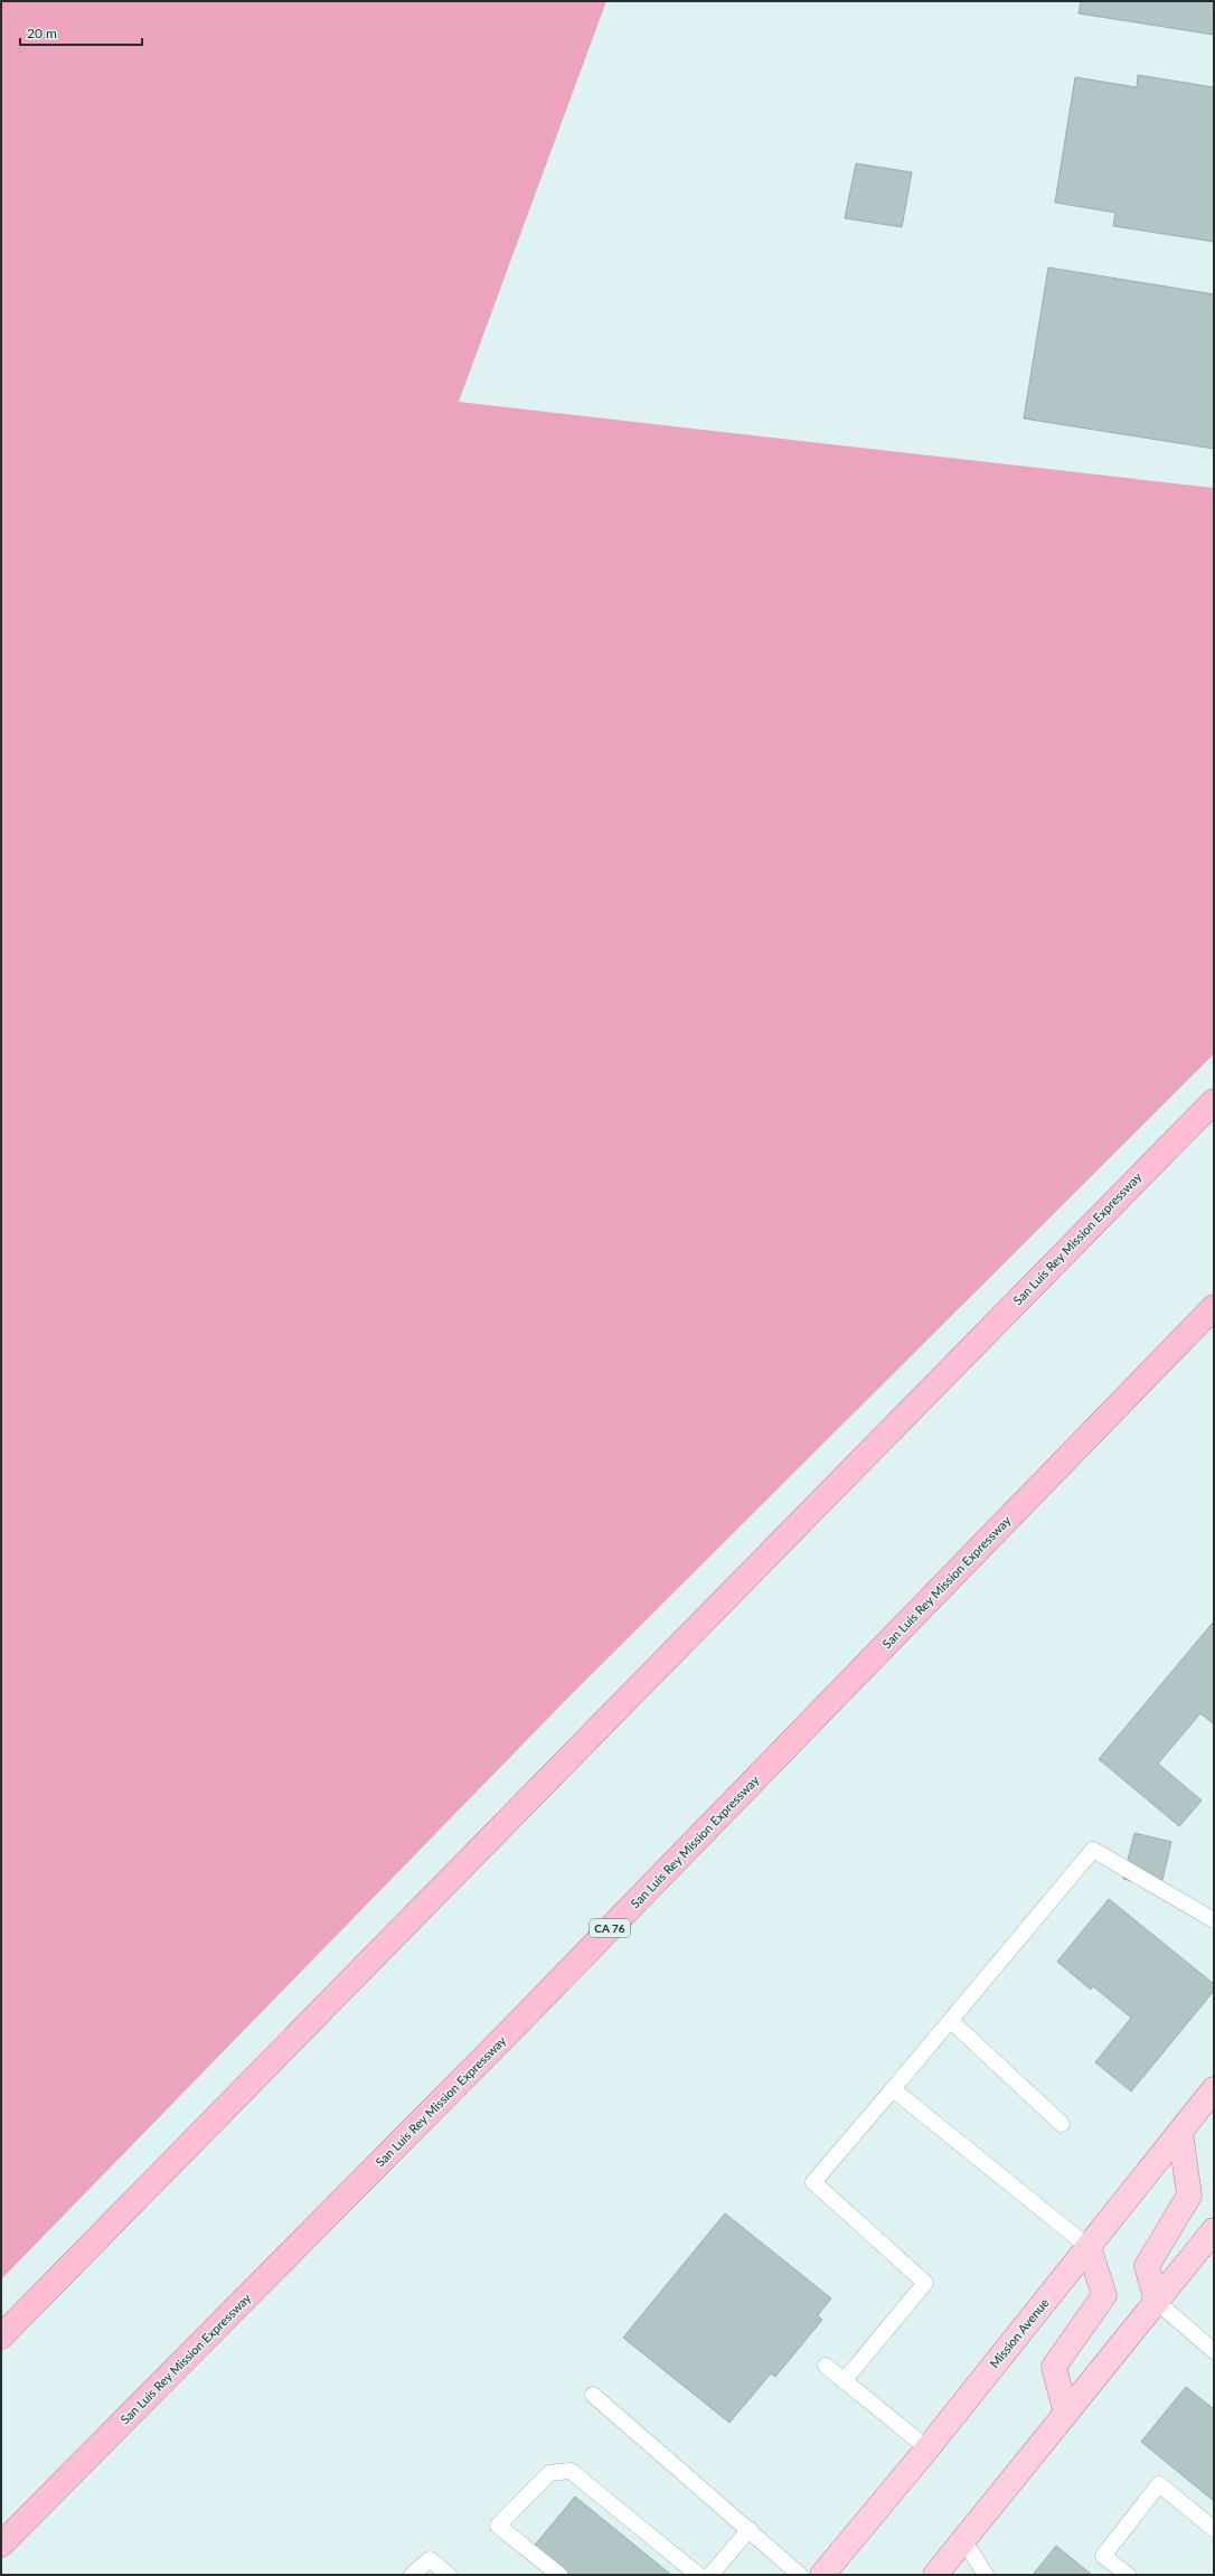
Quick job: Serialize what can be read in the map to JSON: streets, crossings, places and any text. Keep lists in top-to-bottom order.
{
  "streets": {
    "highway": ["San Luis Rey Mission Expressway", "CA 76"],
    "main road": ["Mission Avenue"]
  },
  "scale_bar": "20 m"
}
